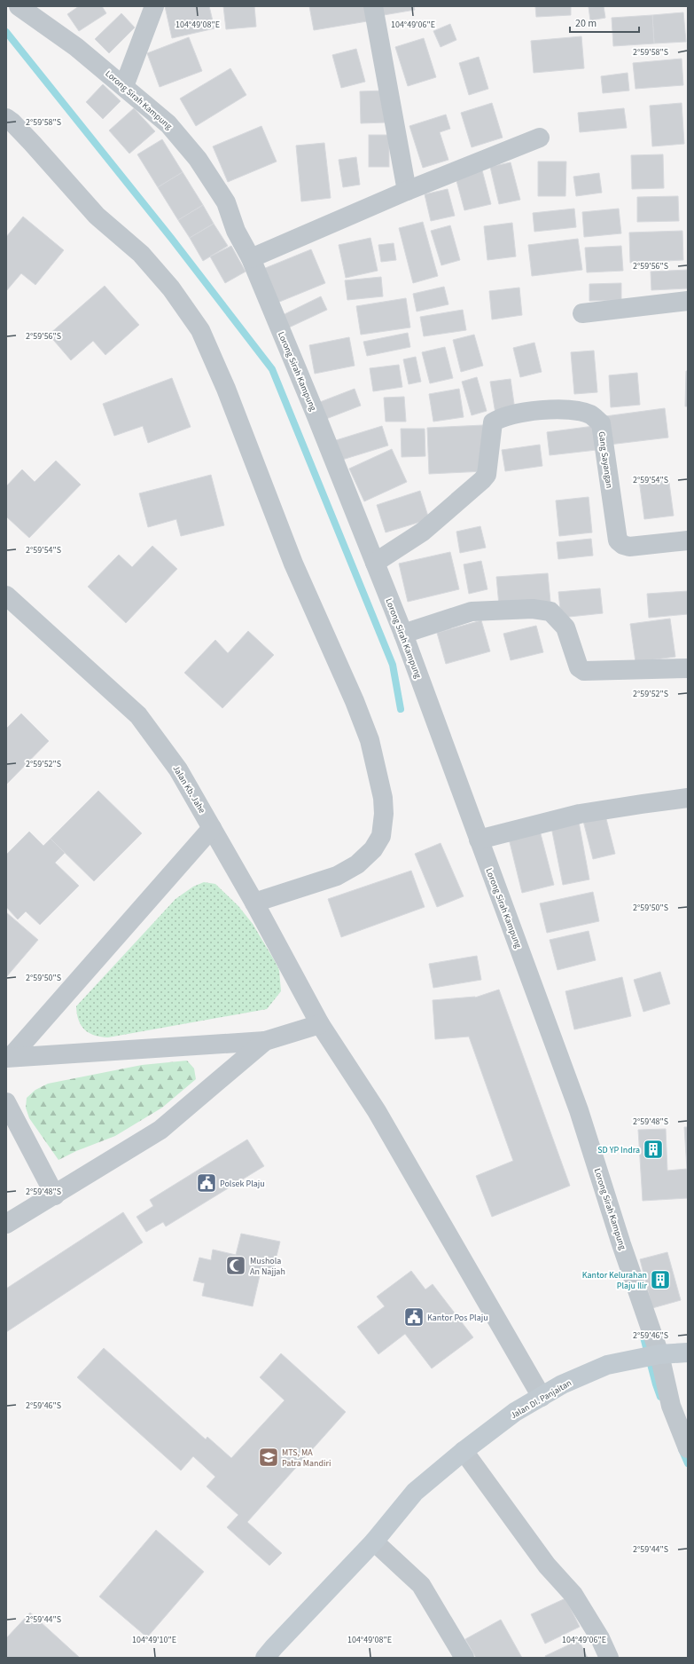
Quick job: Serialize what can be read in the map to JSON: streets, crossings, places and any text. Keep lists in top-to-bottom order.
{
  "streets": {
    "main road": ["Jalan DI. Panjaitan"],
    "street": ["Lorong Sirah Kampung", "Gang Sayangan", "Jalan Kb. Jahe"]
  },
  "crossings": [
    ["Lorong Sirah Kampung", "Gang Sayangan"],
    ["Lorong Sirah Kampung", "Jalan DI. Panjaitan"],
    ["Jalan Kb. Jahe", "Jalan DI. Panjaitan"]
  ],
  "places": {
    "building": ["SD YP Indra", "Kantor Kelurahan Plaju Ilir"],
    "public building": ["Polsek Plaju", "Kantor Pos Plaju"],
    "mosque": ["Mushola An Najjah"],
    "school or university": ["MTS, MA Patra Mandiri"]
  },
  "scale_bar": "20 m",
  "coordinates": [
    "104°49'08\"E",
    "104°49'06\"E",
    "2°59'58\"S",
    "2°59'56\"S",
    "2°59'54\"S",
    "2°59'52\"S",
    "2°59'50\"S",
    "2°59'48\"S",
    "2°59'46\"S",
    "2°59'44\"S",
    "104°49'10\"E"
  ]
}
